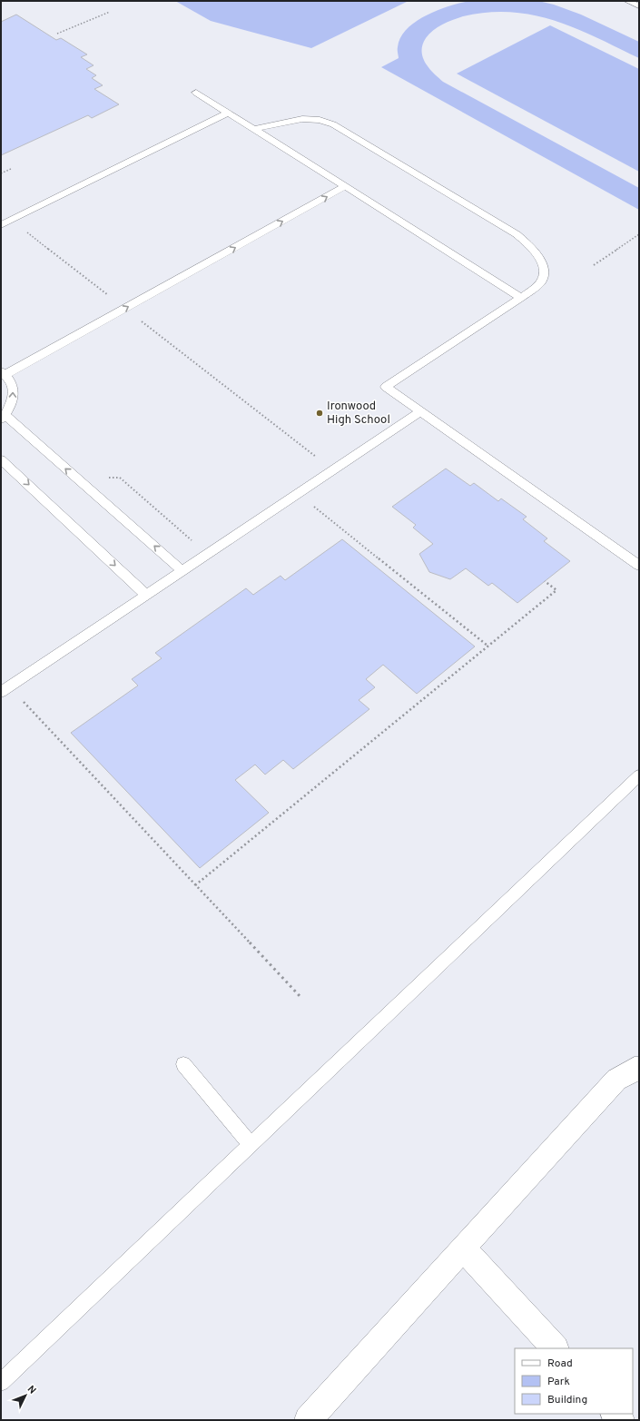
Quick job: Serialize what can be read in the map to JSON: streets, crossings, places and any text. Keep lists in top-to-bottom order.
{
  "places": ["Ironwood High School"],
  "legend": ["Road", "Park", "Building"],
  "north": "top right"
}
